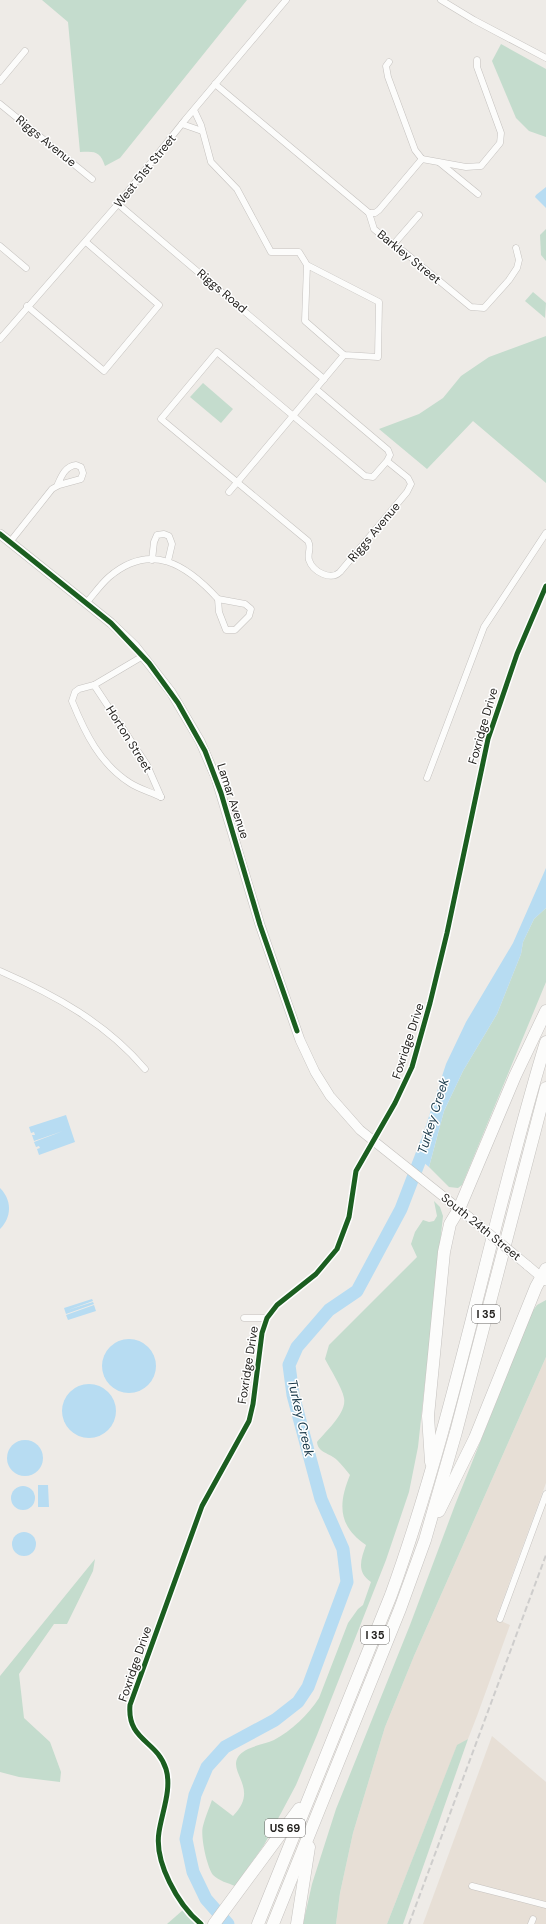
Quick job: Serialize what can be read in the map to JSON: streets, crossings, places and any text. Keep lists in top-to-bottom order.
{
  "streets": {
    "highway": ["I 35", "US 69"],
    "street": [
      "Riggs Avenue",
      "West 51st Street",
      "Barkley Street",
      "Riggs Road",
      "Foxridge Drive",
      "Horton Street",
      "Lamar Avenue",
      "South 24th Street"
    ]
  },
  "crossings": [
    ["West 51st Street", "Barkley Street"],
    ["West 51st Street", "Riggs Road"],
    ["Foxridge Drive", "Lamar Avenue"],
    ["Horton Street", "Lamar Avenue"],
    ["Lamar Avenue", "South 24th Street"],
    ["I 35", "US 69"]
  ],
  "water": ["Turkey Creek"]
}
